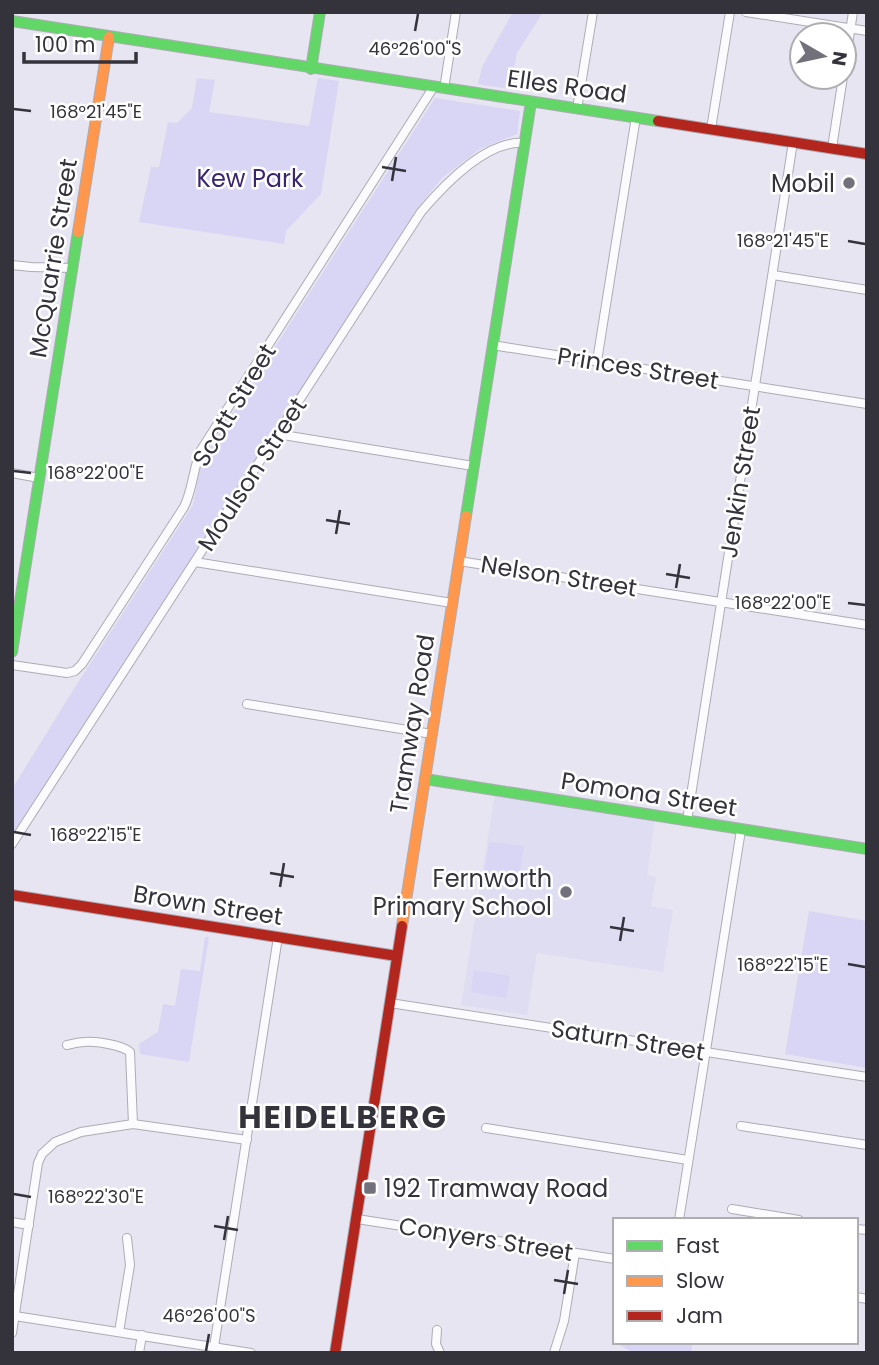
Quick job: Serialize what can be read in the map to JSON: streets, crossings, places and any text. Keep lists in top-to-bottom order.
{
  "streets": {
    "street": [
      "Elles Road",
      "McQuarrie Street",
      "Princes Street",
      "Scott Street",
      "Moulson Street",
      "Jenkin Street",
      "Nelson Street",
      "Tramway Road",
      "Pomona Street",
      "Brown Street",
      "Saturn Street",
      "Conyers Street"
    ]
  },
  "crossings": [
    ["Elles Road", "McQuarrie Street"],
    ["Elles Road", "Scott Street"],
    ["Elles Road", "Jenkin Street"],
    ["Elles Road", "Tramway Road"],
    ["Princes Street", "Jenkin Street"],
    ["Princes Street", "Tramway Road"],
    ["Moulson Street", "Tramway Road"],
    ["Jenkin Street", "Nelson Street"],
    ["Jenkin Street", "Pomona Street"],
    ["Nelson Street", "Tramway Road"],
    ["Tramway Road", "Pomona Street"],
    ["Tramway Road", "Brown Street"],
    ["Tramway Road", "Saturn Street"],
    ["Tramway Road", "Conyers Street"]
  ],
  "districts": ["HEIDELBERG"],
  "parks": ["Kew Park"],
  "places": {
    "other": ["Mobil", "Fernworth Primary School"],
    "transit": ["192 Tramway Road"]
  },
  "legend": ["Fast", "Slow", "Jam"],
  "scale_bar": "100 m",
  "north": "right",
  "coordinates": [
    "46°26'00\"S",
    "168°21'45\"E",
    "168°22'00\"E",
    "168°22'15\"E",
    "168°22'30\"E"
  ]
}
